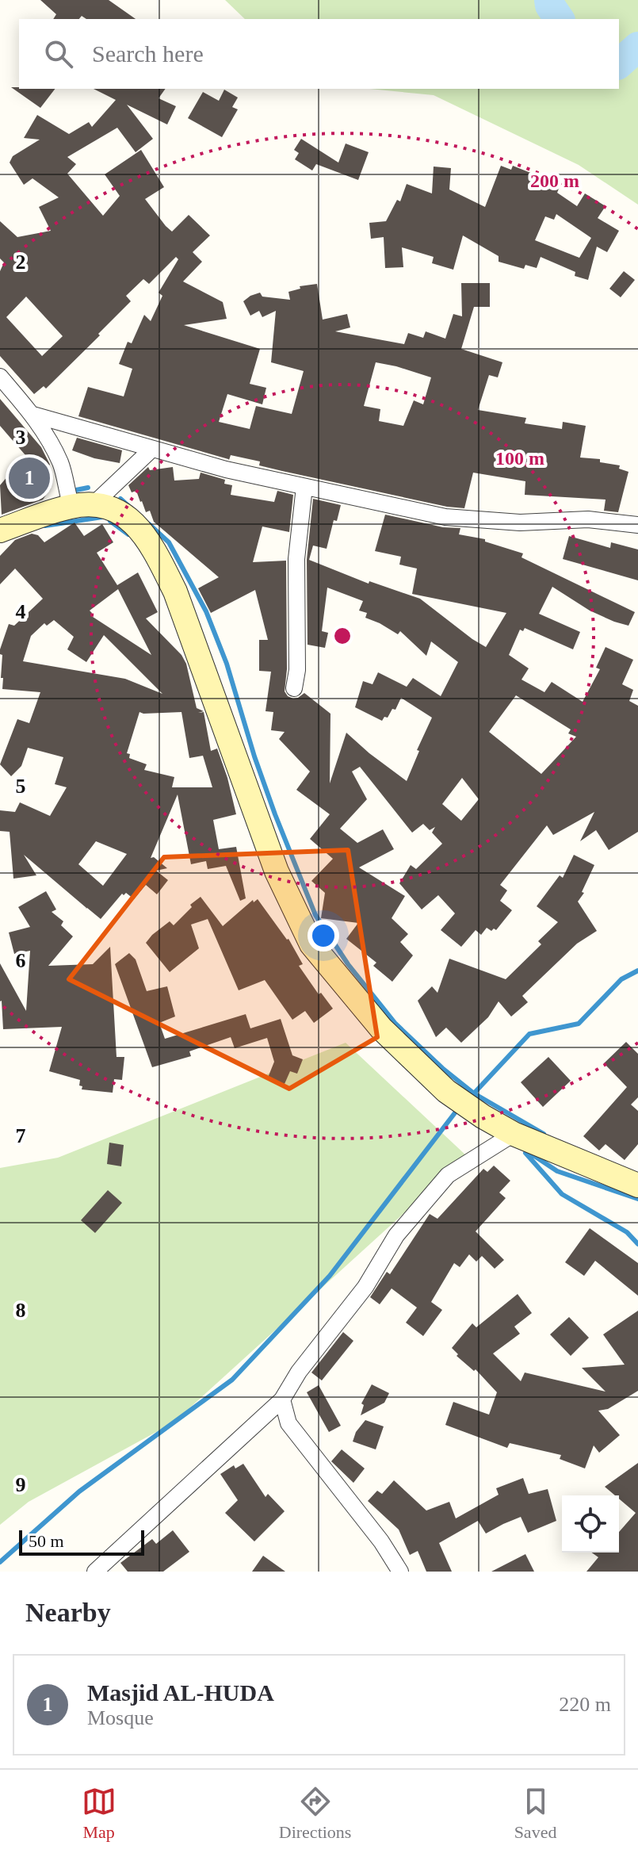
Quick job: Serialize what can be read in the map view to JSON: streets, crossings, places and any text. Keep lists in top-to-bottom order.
{
  "scale_bar": "50 m",
  "page": {
    "search": "Search here",
    "pins": "1",
    "scale": "50 m",
    "heading": "Nearby",
    "list": [
      {
        "mark": "1",
        "name": "Masjid AL-HUDA",
        "note": "Mosque",
        "value": "220 m"
      }
    ],
    "nav": ["Map", "Directions", "Saved"]
  },
  "grid": {
    "rows": [
      "2",
      "3",
      "4",
      "5",
      "6",
      "7",
      "8",
      "9"
    ]
  },
  "rings": ["200 m", "100 m"]
}
